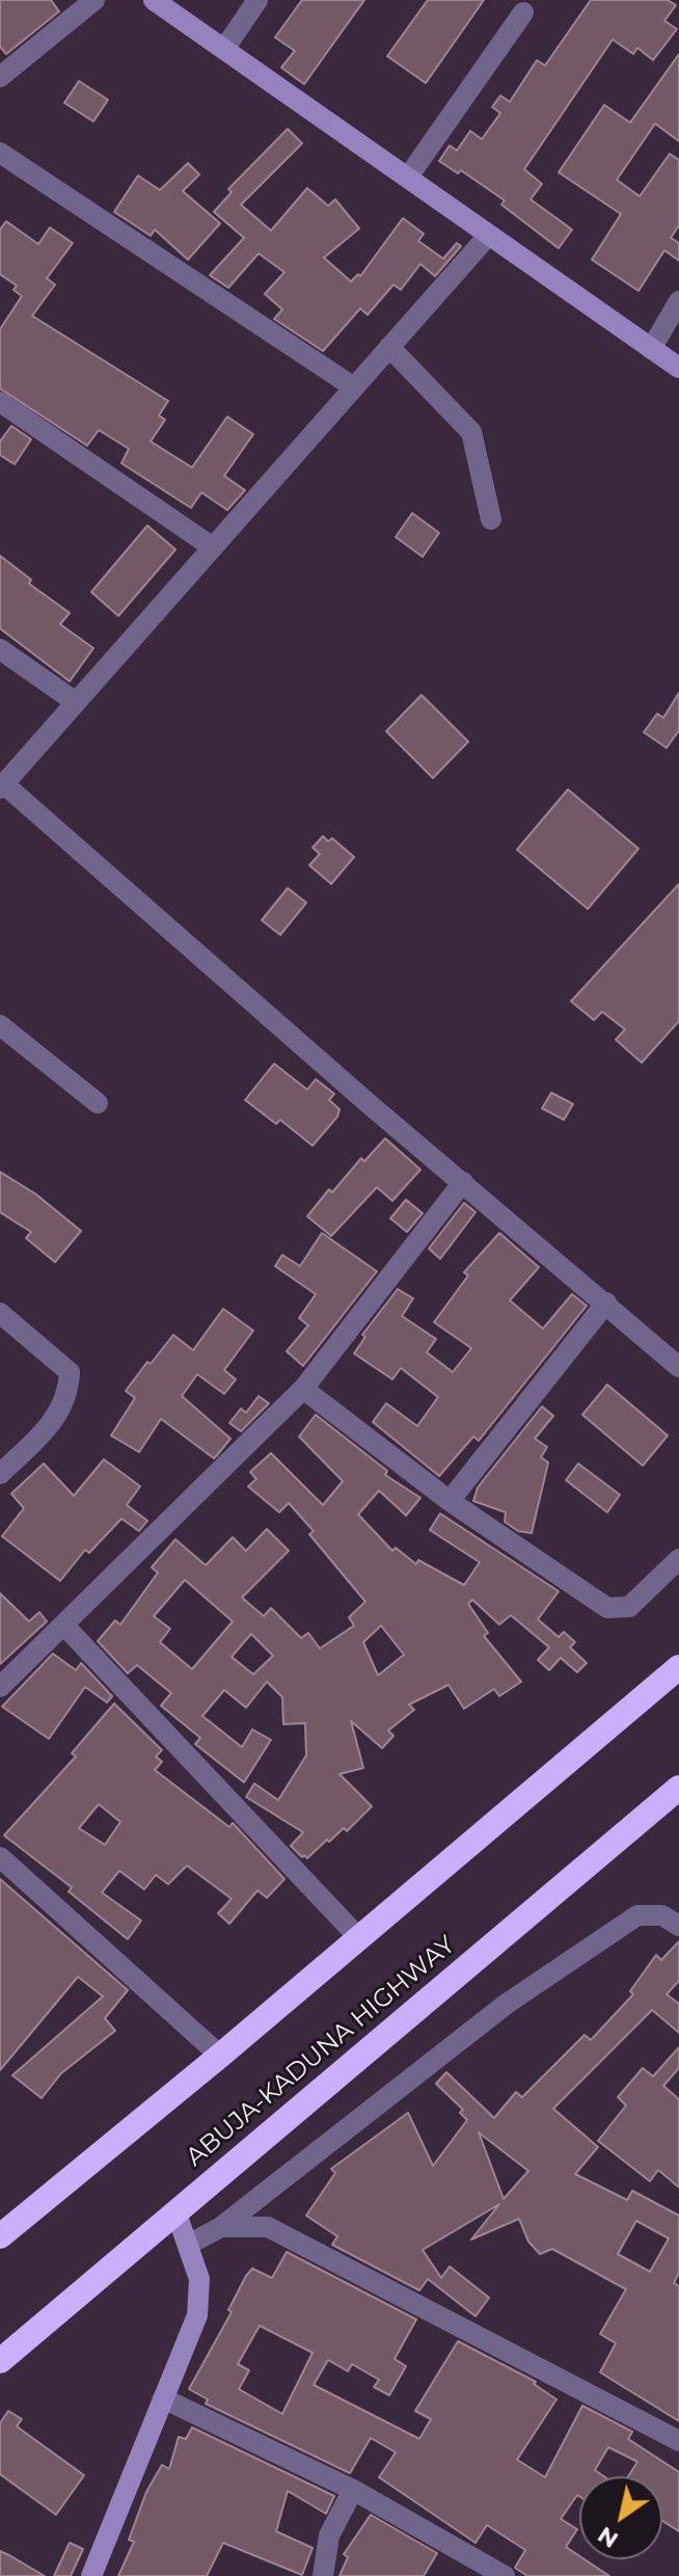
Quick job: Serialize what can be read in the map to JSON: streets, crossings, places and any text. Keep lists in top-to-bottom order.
{
  "streets": {
    "highway": ["ABUJA-KADUNA HIGHWAY"]
  },
  "north": "bottom left"
}
